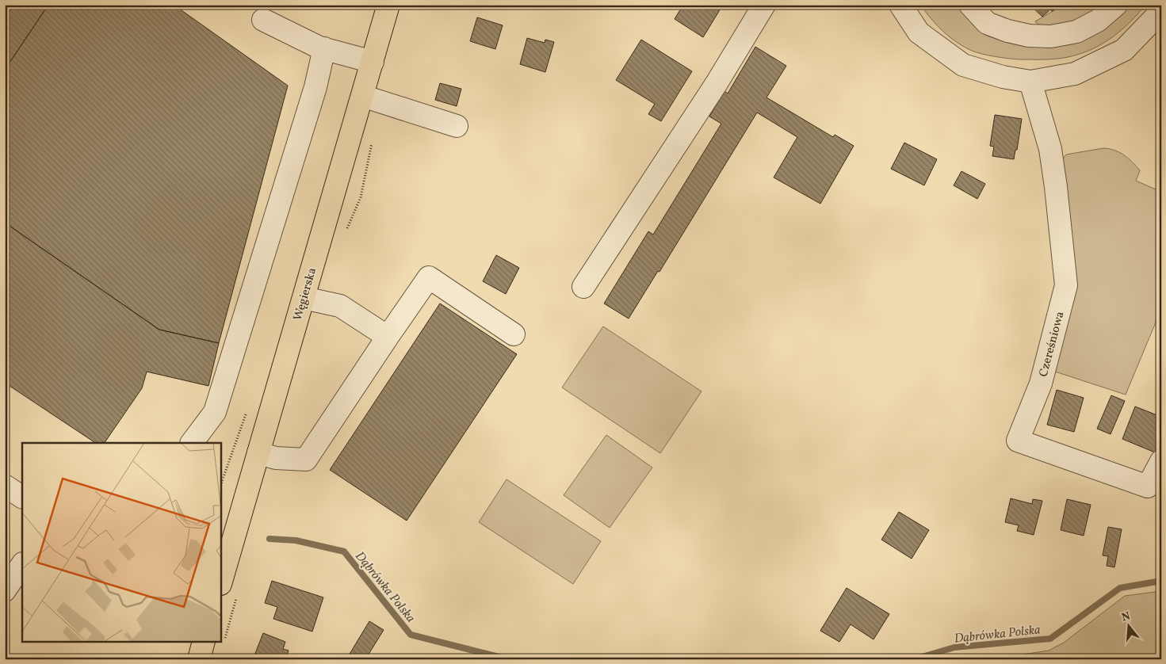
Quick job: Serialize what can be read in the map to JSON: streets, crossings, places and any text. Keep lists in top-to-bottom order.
{
  "streets": {
    "main road": ["Węgierska"],
    "street": ["Czereśniowa"]
  },
  "water": ["Dąbrówka Polska"],
  "north": "top"
}
